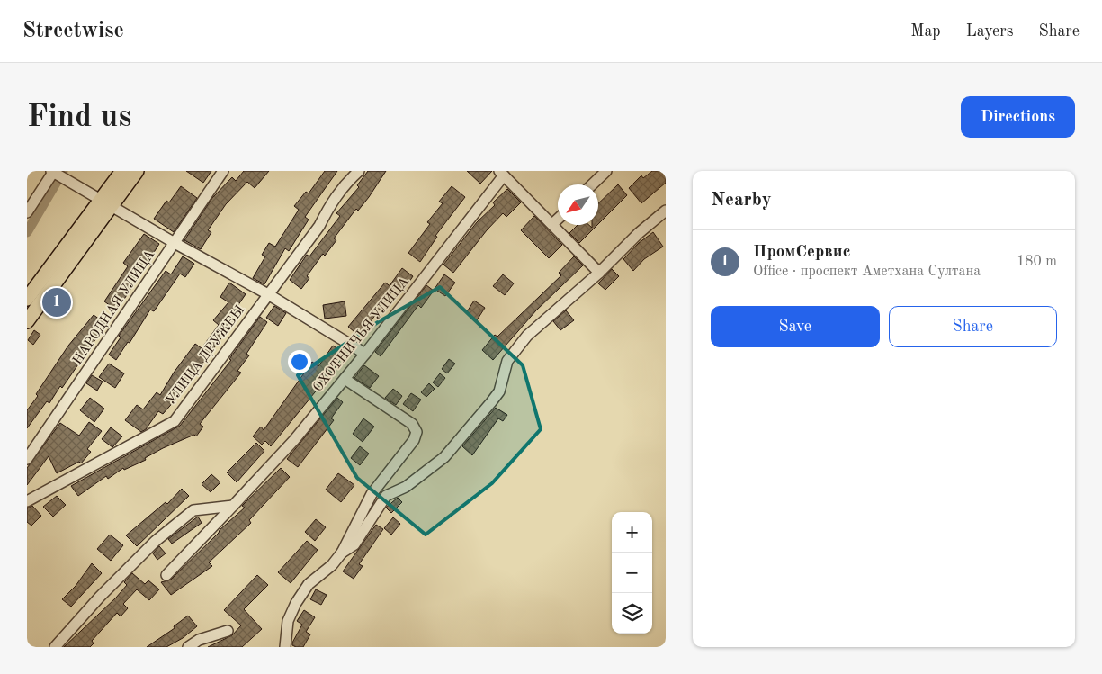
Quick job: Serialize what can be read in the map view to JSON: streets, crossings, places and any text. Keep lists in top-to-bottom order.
{
  "streets": {
    "street": ["НАРОДНАЯ УЛИЦА", "ОХОТНИЧЬЯ УЛИЦА", "УЛИЦА ДРУЖБЫ"]
  },
  "north": "bottom left",
  "page": {
    "header": "Streetwise",
    "nav": ["Map", "Layers", "Share"],
    "buttons": [
      "Directions",
      ["Save", "Share"]
    ],
    "title": "Find us",
    "heading": "Nearby",
    "list": [
      {
        "mark": "1",
        "name": "ПромСервис",
        "note": "Office · проспект Аметхана Султана",
        "value": "180 m"
      }
    ],
    "pins": "1",
    "map_buttons": ["+", "−"]
  }
}
